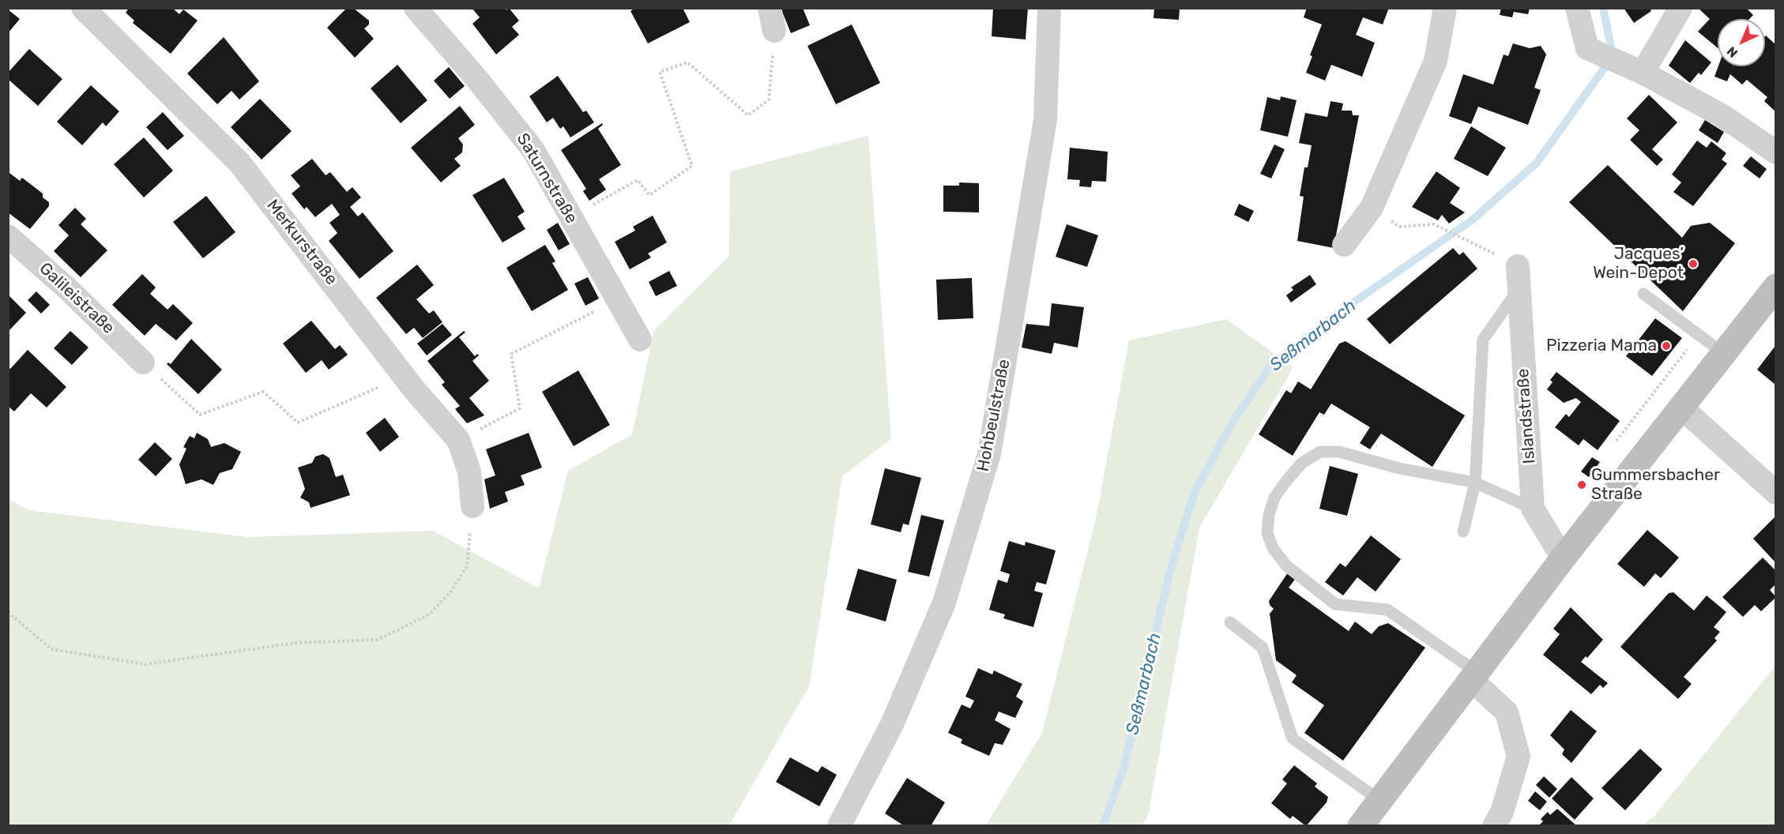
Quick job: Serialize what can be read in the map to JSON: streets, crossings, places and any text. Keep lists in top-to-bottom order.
{
  "streets": {
    "street": [
      "Saturnstraße",
      "Merkurstraße",
      "Galileistraße",
      "Hohbeulstraße",
      "Islandstraße"
    ]
  },
  "water": ["Seßmarbach"],
  "places": ["Jacques’ Wein-Depot", "Pizzeria Mama", "Gummersbacher Straße"],
  "north": "bottom left"
}
